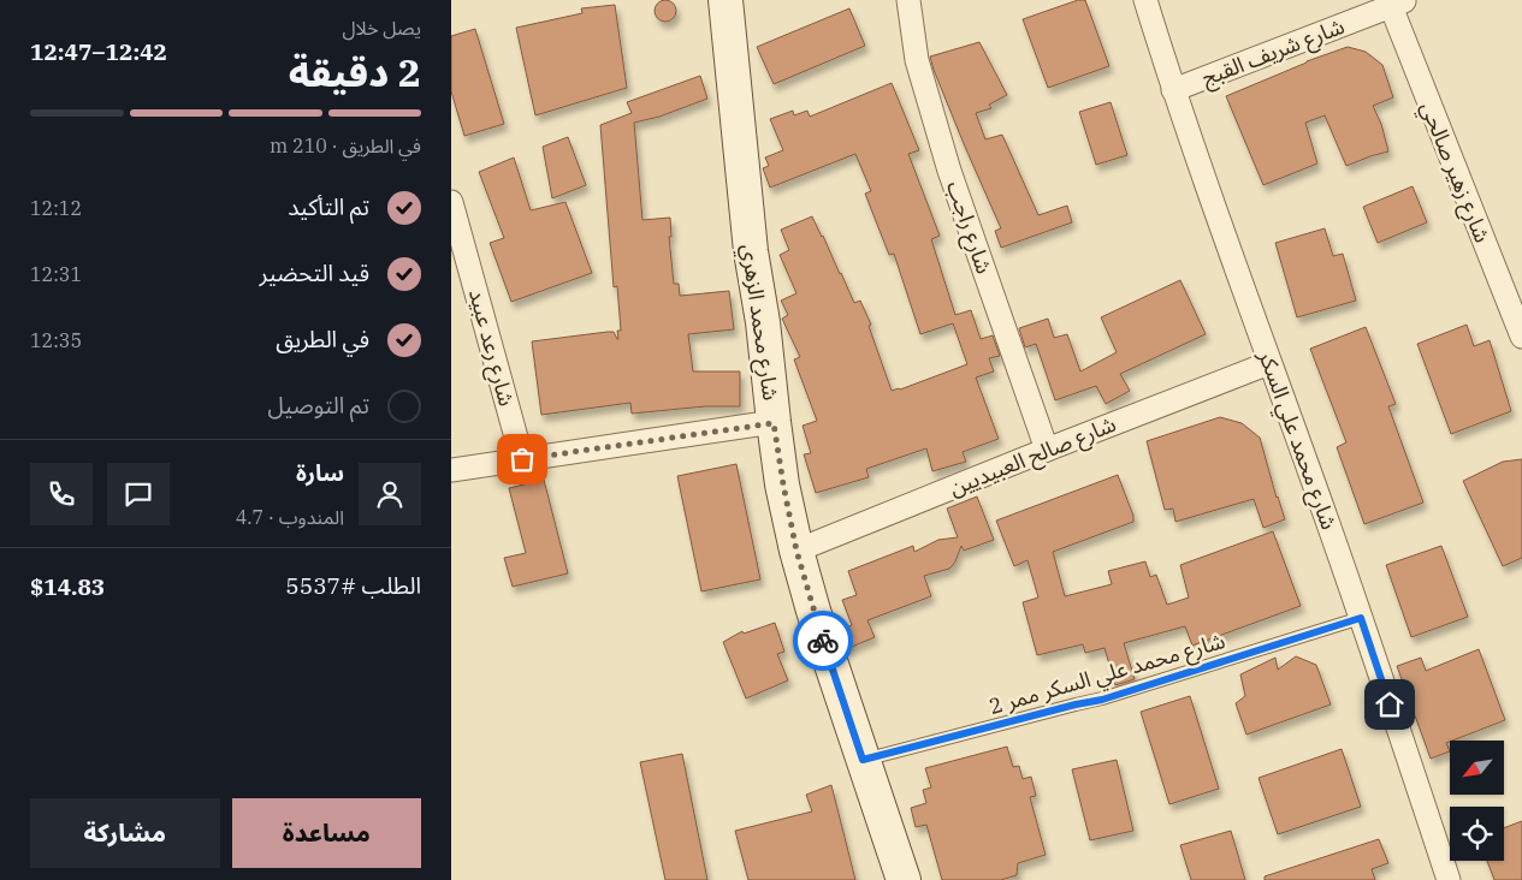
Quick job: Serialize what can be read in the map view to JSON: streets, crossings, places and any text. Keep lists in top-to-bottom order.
{
  "streets": {
    "street": [
      "شارع شريف القبج",
      "شارع زهير صالحي",
      "شارع راجب",
      "شارع محمد الزهري",
      "شارع رعد عبيد",
      "شارع محمد علي السكر",
      "شارع صالح العبيديين"
    ],
    "lane": ["شارع محمد علي السكر ممر 2"]
  },
  "crossings": [
    ["شارع شريف القبج", "شارع زهير صالحي"],
    ["شارع شريف القبج", "شارع محمد علي السكر"],
    ["شارع راجب", "شارع صالح العبيديين"],
    ["شارع محمد الزهري", "شارع صالح العبيديين"],
    ["شارع محمد الزهري", "شارع محمد علي السكر ممر 2"],
    ["شارع محمد علي السكر", "شارع صالح العبيديين"],
    ["شارع محمد علي السكر", "شارع محمد علي السكر ممر 2"]
  ],
  "north": "bottom left",
  "page": {
    "heading": ["2 دقيقة", "يصل خلال", "12:42–12:47"],
    "panel": [
      "سارة",
      "المندوب · 4.7",
      "الطلب #5537",
      "$14.83"
    ],
    "bar": "في الطريق · 210 m",
    "list": [
      ["تم التأكيد", "12:12"],
      ["قيد التحضير", "12:31"],
      ["في الطريق", "12:35"],
      "تم التوصيل"
    ],
    "buttons": ["مساعدة", "مشاركة"]
  }
}
